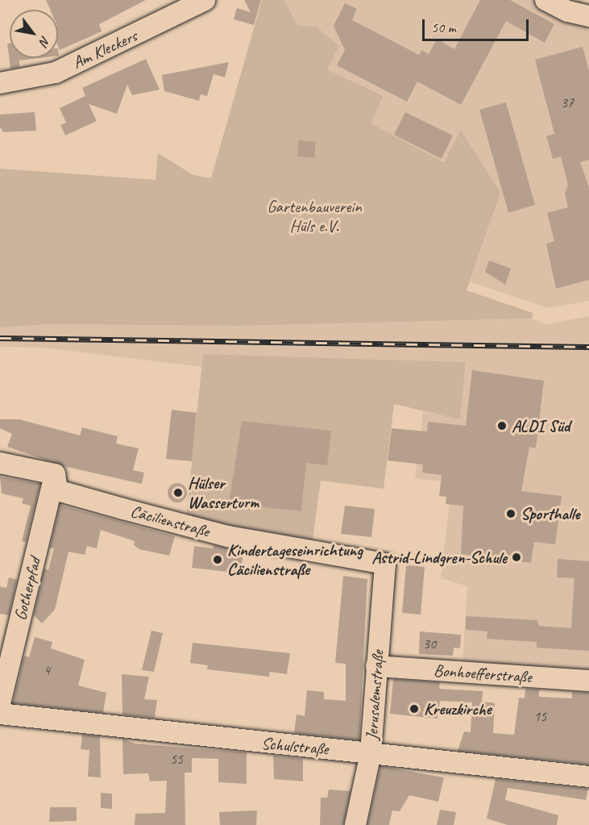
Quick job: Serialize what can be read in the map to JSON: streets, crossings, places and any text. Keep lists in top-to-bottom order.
{
  "streets": {
    "street": [
      "Am Kleckers",
      "Cäcilienstraße",
      "Gotherpfad",
      "Bonhoefferstraße",
      "Jerusalemstraße",
      "Schulstraße"
    ]
  },
  "crossings": [
    ["Cäcilienstraße", "Gotherpfad"],
    ["Cäcilienstraße", "Jerusalemstraße"],
    ["Bonhoefferstraße", "Jerusalemstraße"],
    ["Jerusalemstraße", "Schulstraße"]
  ],
  "parks": ["Gartenbauverein Hüls e.V."],
  "places": [
    "ALDI Süd",
    "Hülser Wasserturm",
    "Sporthalle",
    "Astrid-Lindgren-Schule",
    "Kindertageseinrichtung Cäcilienstraße",
    "Kreuzkirche"
  ],
  "house_numbers": [
    "37",
    "30",
    "4",
    "15",
    "55"
  ],
  "scale_bar": "50 m",
  "north": "bottom right"
}
